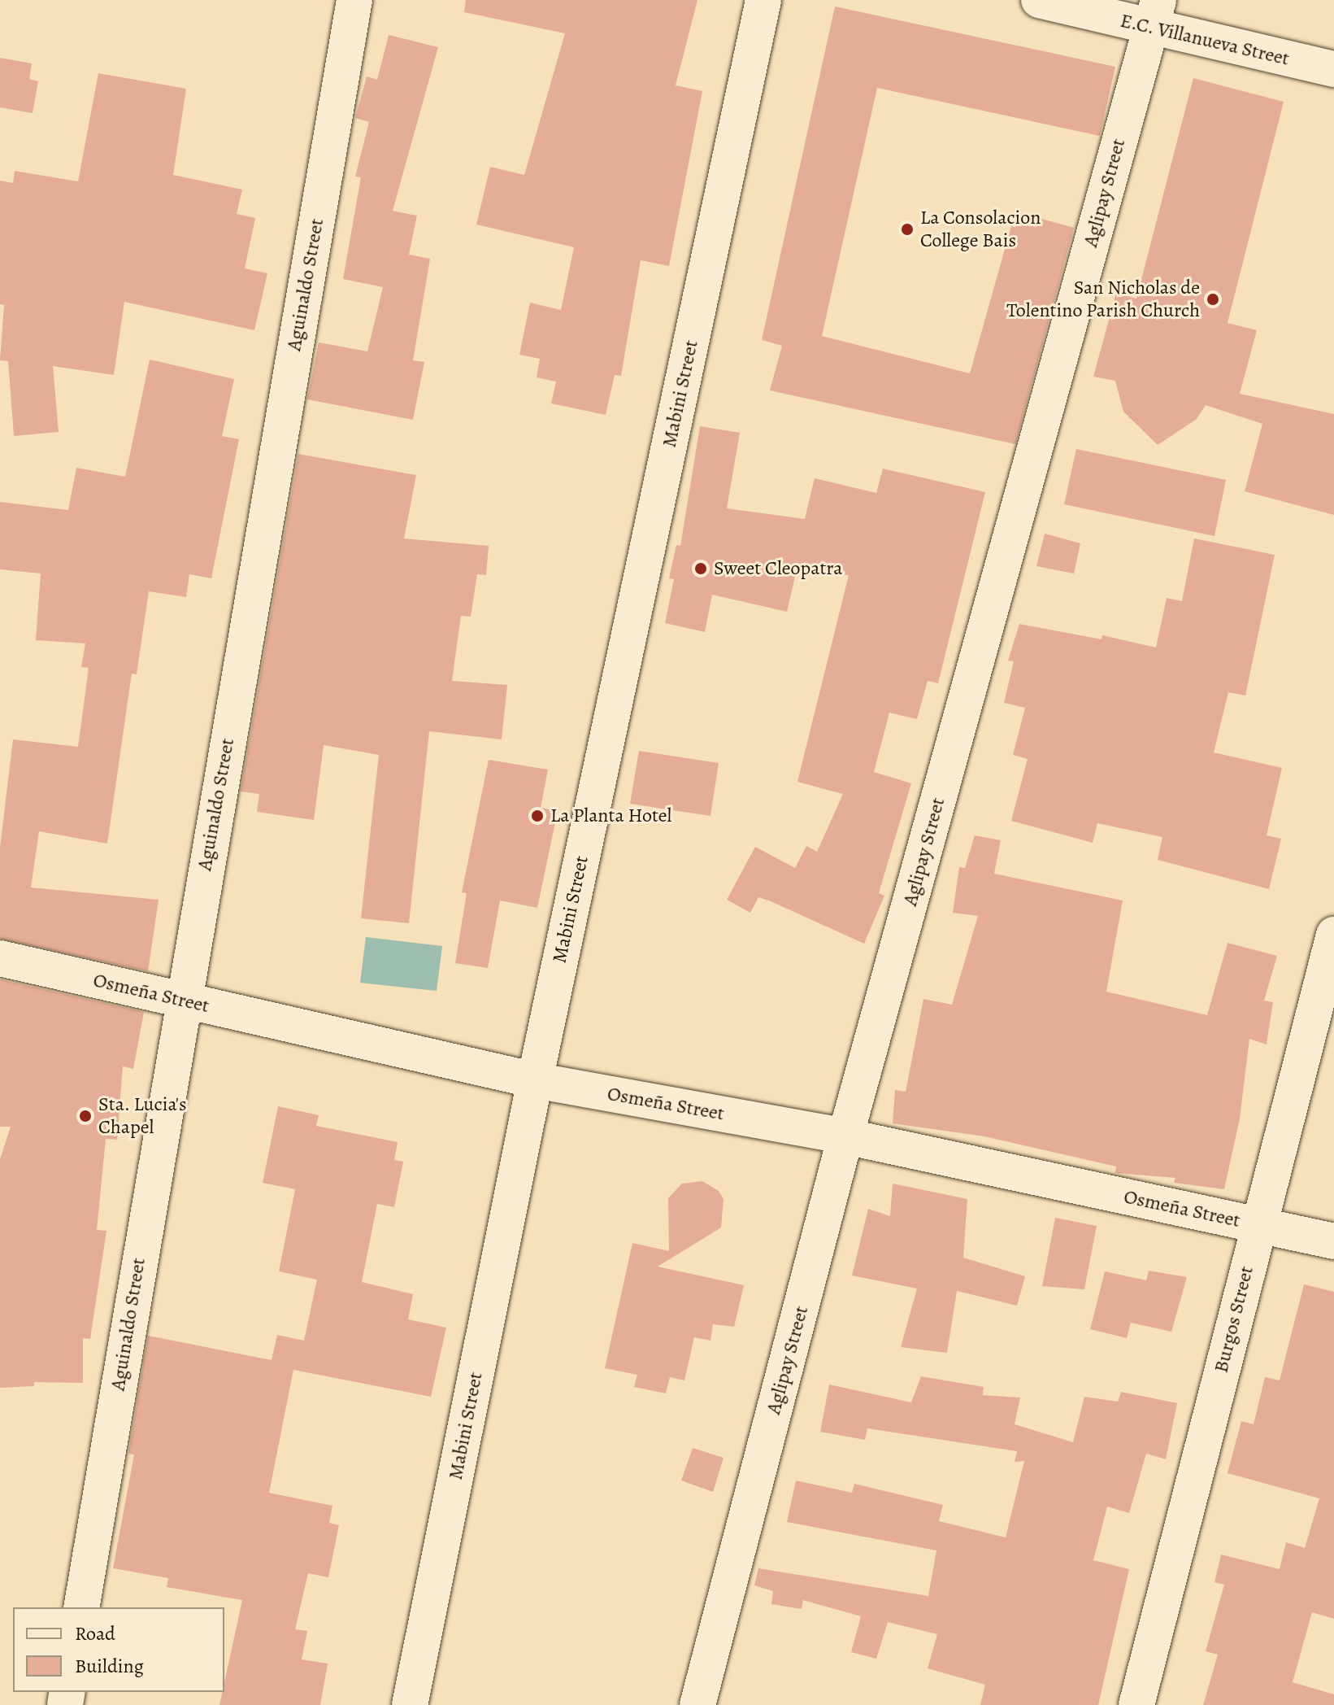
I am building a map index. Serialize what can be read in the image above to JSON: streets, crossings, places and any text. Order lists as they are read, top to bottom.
{
  "streets": {
    "street": [
      "E.C. Villanueva Street",
      "Aglipay Street",
      "Aguinaldo Street",
      "Mabini Street",
      "Osmeña Street",
      "Burgos Street"
    ]
  },
  "crossings": [
    ["E.C. Villanueva Street", "Aglipay Street"],
    ["Aglipay Street", "Osmeña Street"],
    ["Aguinaldo Street", "Osmeña Street"],
    ["Mabini Street", "Osmeña Street"],
    ["Osmeña Street", "Burgos Street"]
  ],
  "places": [
    "La Consolacion College Bais",
    "San Nicholas de Tolentino Parish Church",
    "Sweet Cleopatra",
    "La Planta Hotel",
    "Sta. Lucia's Chapel"
  ],
  "legend": ["Road", "Building"]
}
